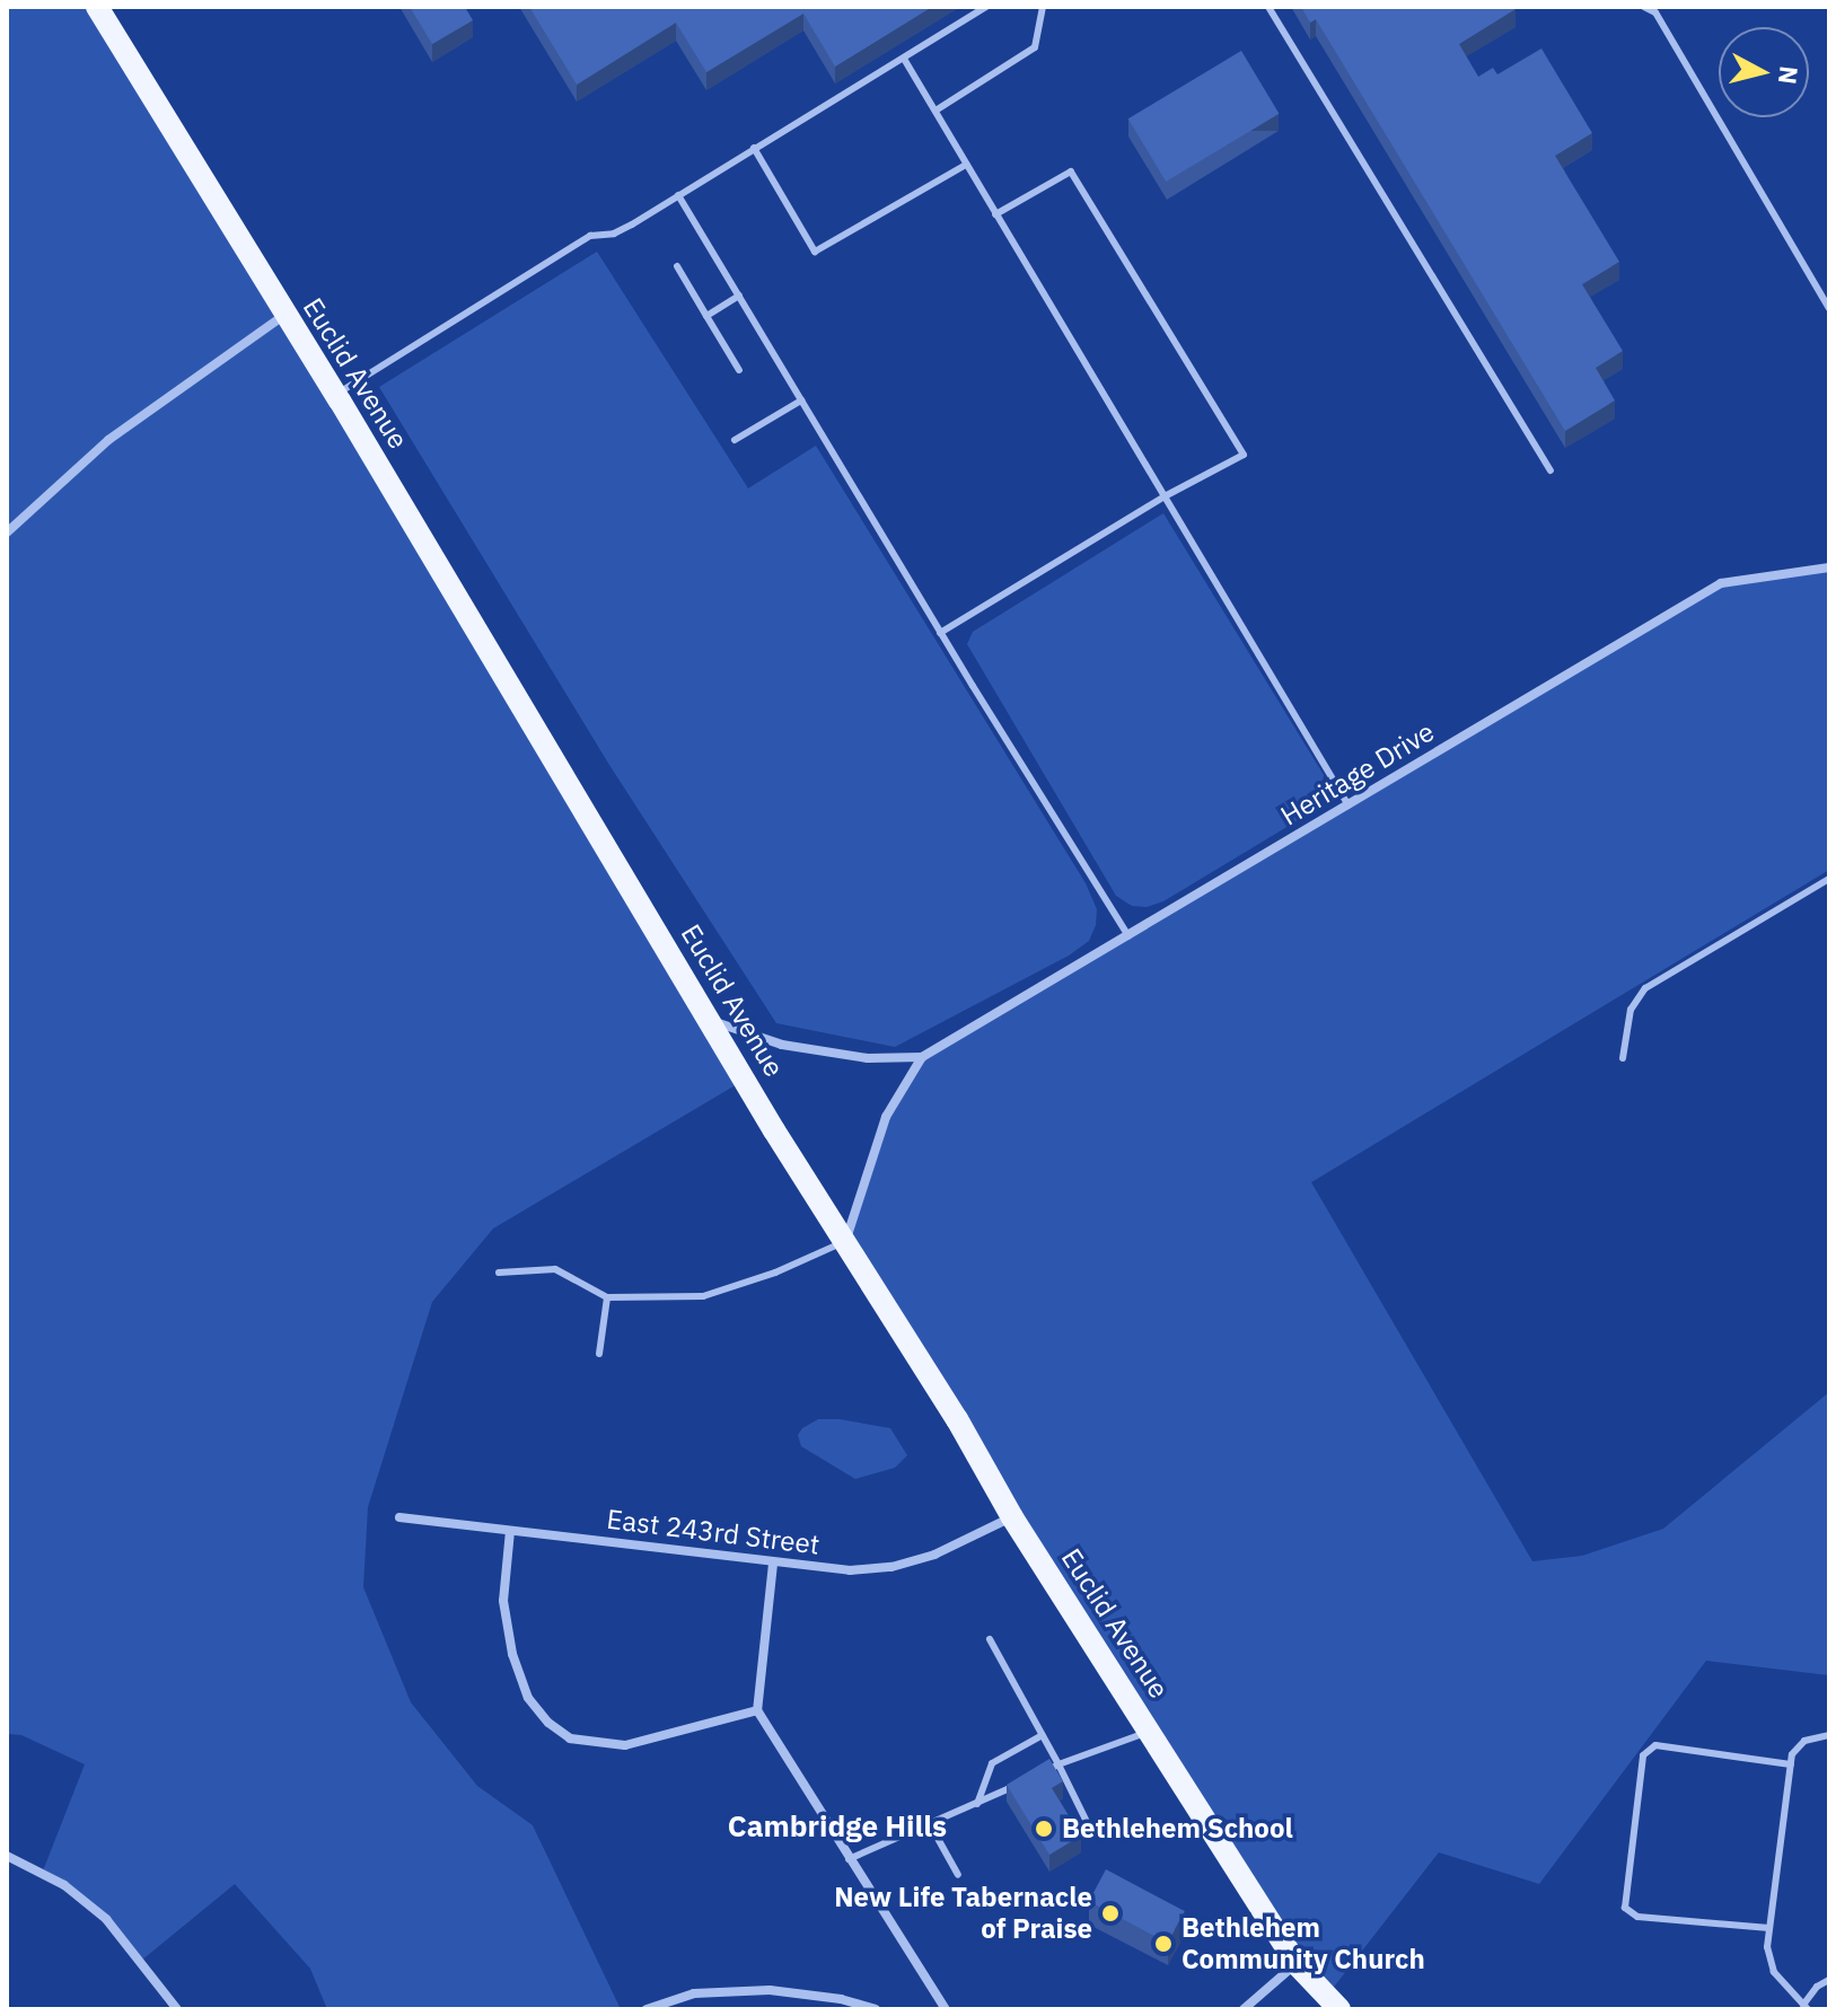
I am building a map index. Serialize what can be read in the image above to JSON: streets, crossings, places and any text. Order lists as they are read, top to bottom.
{
  "streets": {
    "main road": ["Euclid Avenue"],
    "street": ["Heritage Drive", "East 243rd Street"]
  },
  "crossings": [
    ["Euclid Avenue", "Heritage Drive"],
    ["Euclid Avenue", "East 243rd Street"]
  ],
  "districts": ["Cambridge Hills"],
  "places": ["Bethlehem School", "New Life Tabernacle of Praise", "Bethlehem Community Church"],
  "north": "right"
}
